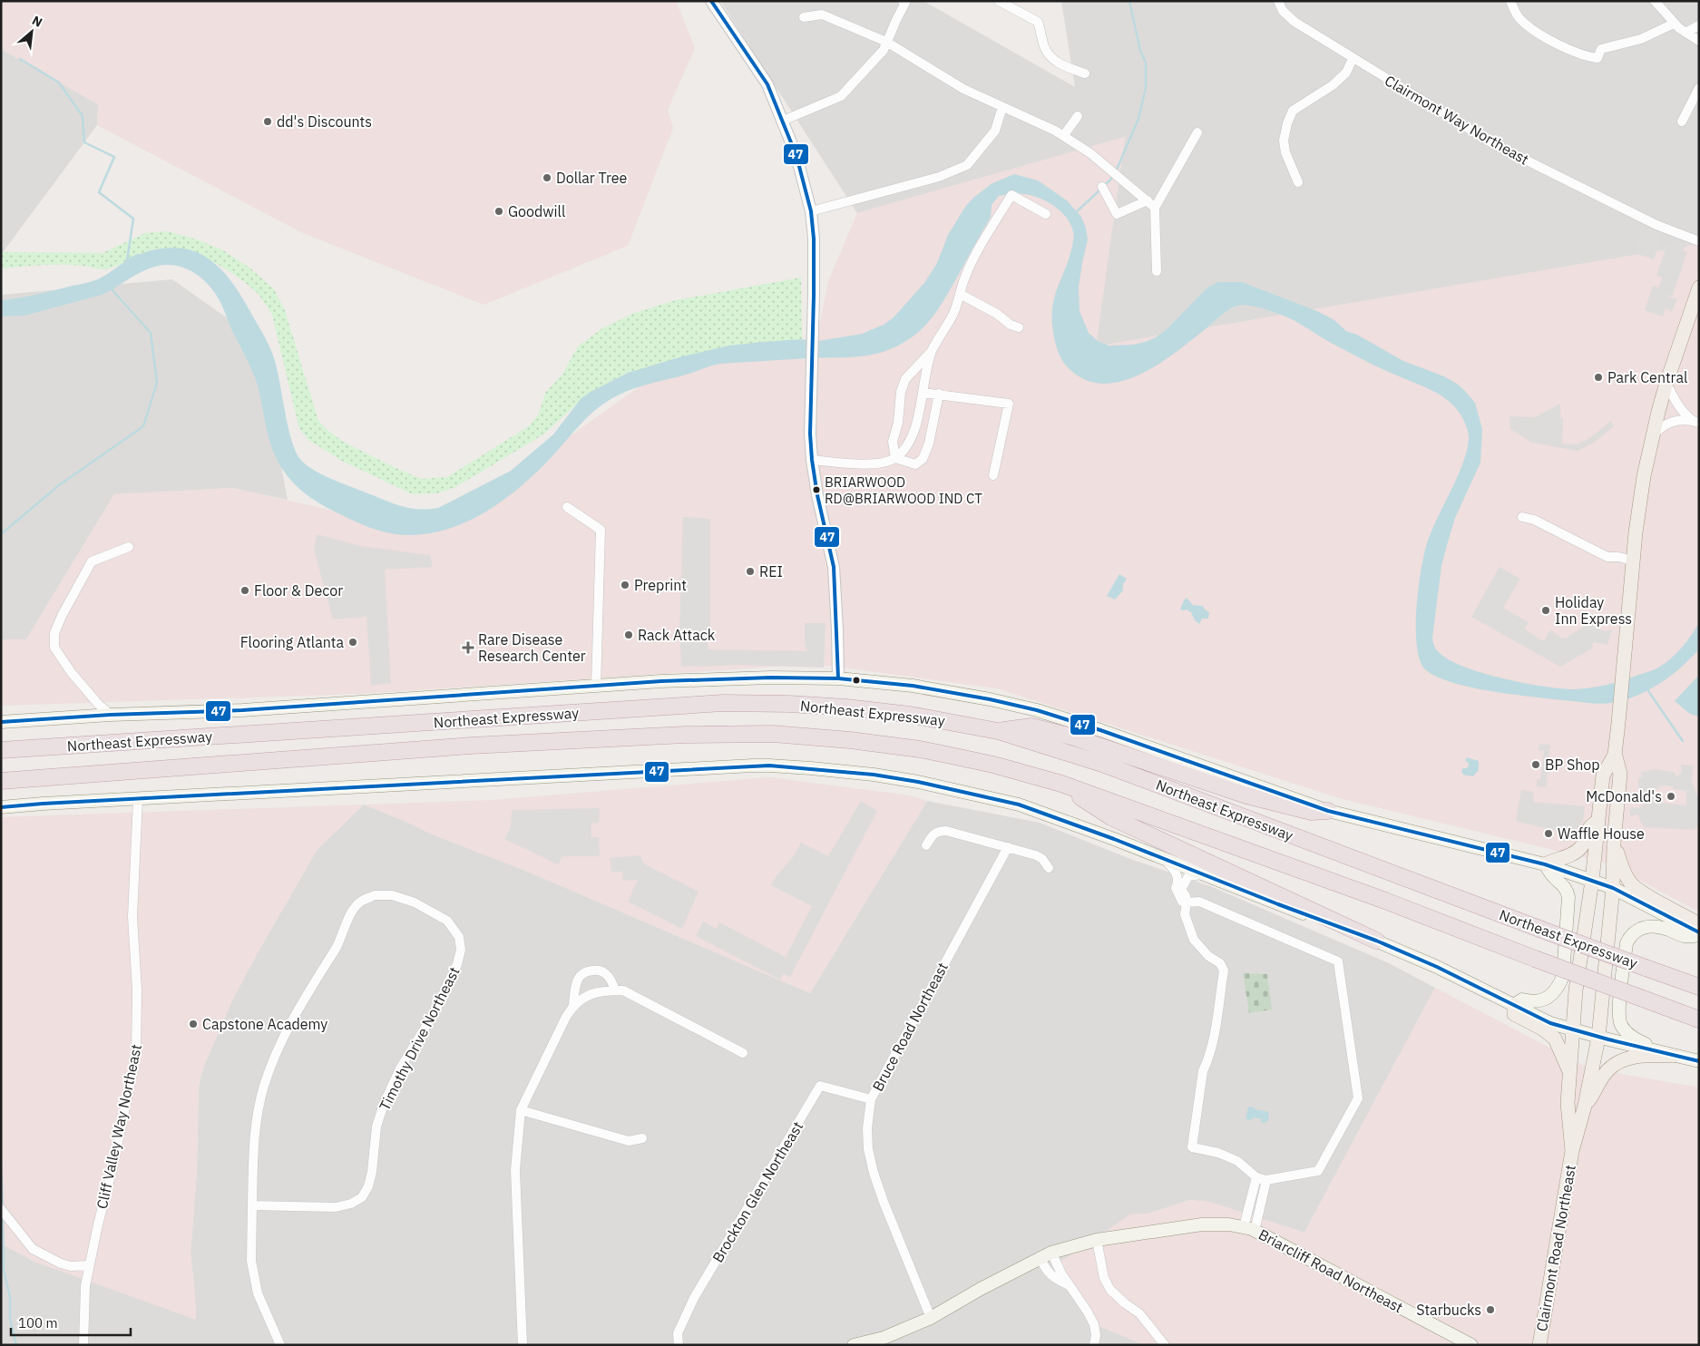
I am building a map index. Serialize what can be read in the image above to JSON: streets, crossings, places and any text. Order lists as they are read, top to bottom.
{
  "streets": {
    "highway": ["Northeast Expressway"],
    "main road": ["Clairmont Road Northeast", "Briarcliff Road Northeast"],
    "street": [
      "Clairmont Way Northeast",
      "Bruce Road Northeast",
      "Timothy Drive Northeast",
      "Cliff Valley Way Northeast",
      "Brockton Glen Northeast"
    ]
  },
  "crossings": [
    ["Bruce Road Northeast", "Brockton Glen Northeast"],
    ["Bruce Road Northeast", "Briarcliff Road Northeast"]
  ],
  "places": {
    "other": [
      "dd's Discounts",
      "Dollar Tree",
      "Goodwill",
      "Park Central",
      "BRIARWOOD RD@BRIARWOOD IND CT",
      "REI",
      "Preprint",
      "Floor & Decor",
      "Holiday Inn Express",
      "Rack Attack",
      "Flooring Atlanta",
      "BP Shop",
      "McDonald's",
      "Waffle House",
      "Capstone Academy",
      "Starbucks"
    ],
    "health": ["Rare Disease Research Center"]
  },
  "lines": ["transit line 47"],
  "scale_bar": "100 m",
  "north": "top right"
}
